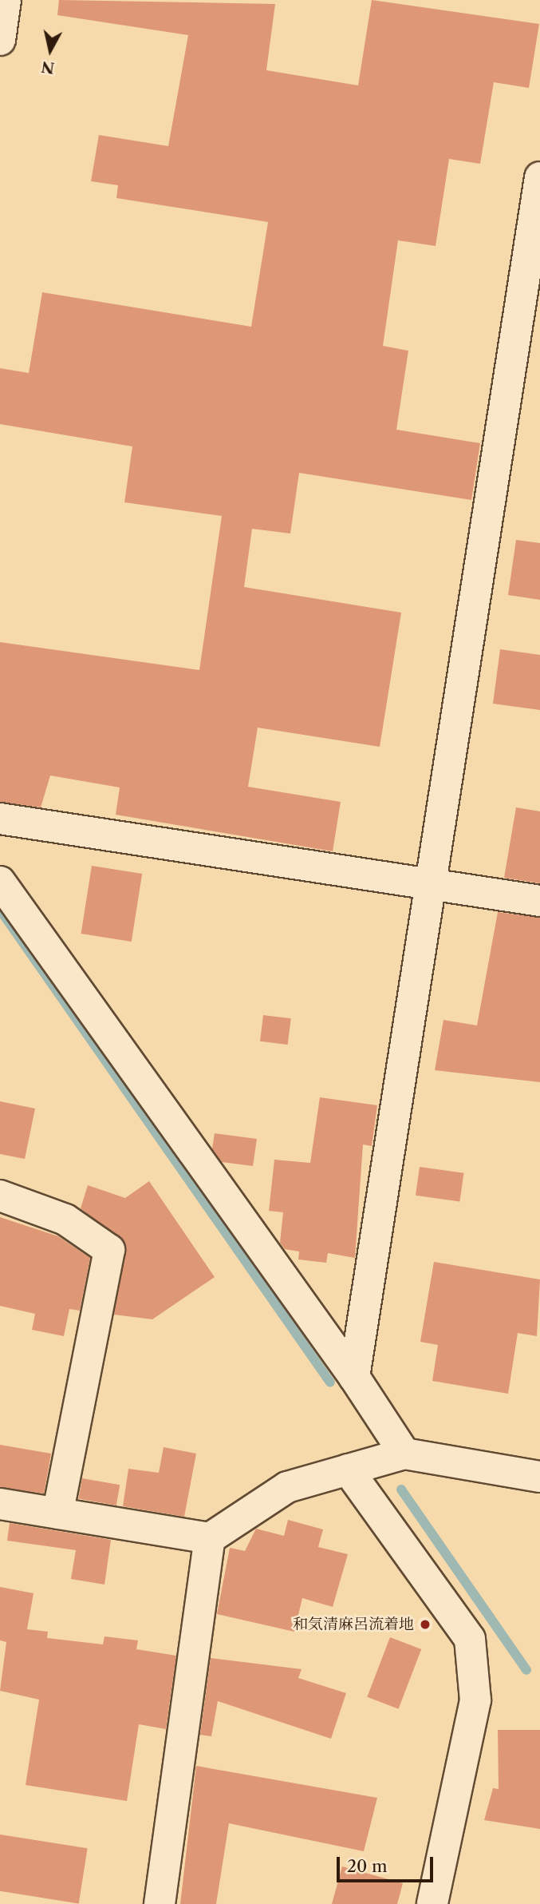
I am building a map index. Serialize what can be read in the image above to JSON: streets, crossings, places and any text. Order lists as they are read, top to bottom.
{
  "places": ["和気清麻呂流着地"],
  "scale_bar": "20 m",
  "north": "bottom"
}
